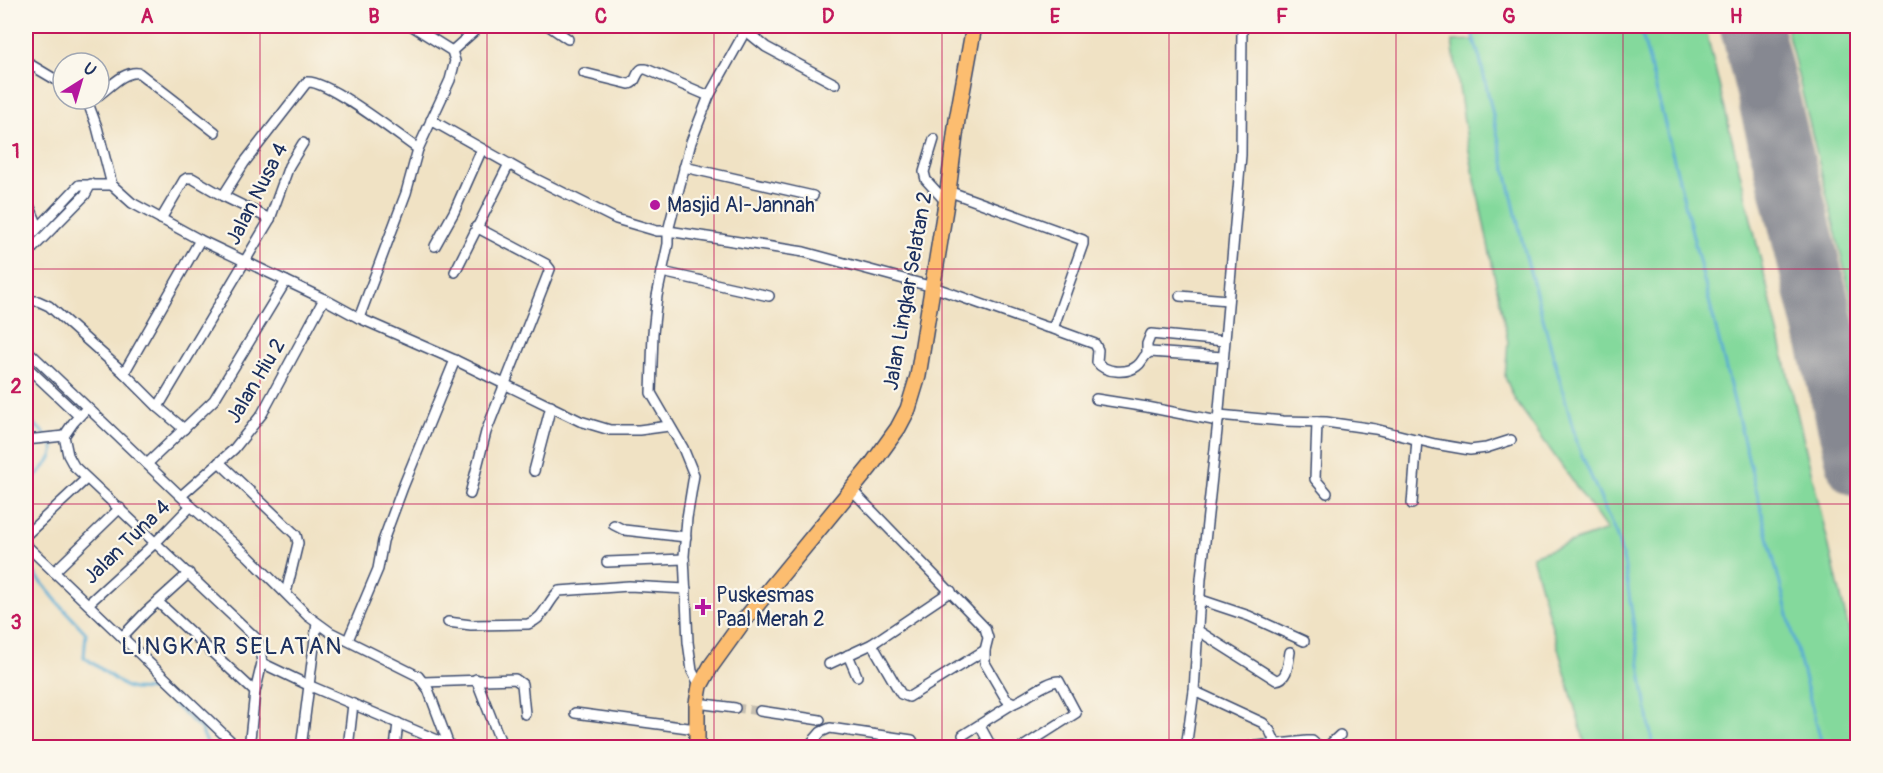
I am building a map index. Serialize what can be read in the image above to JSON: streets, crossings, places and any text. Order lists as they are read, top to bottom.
{
  "streets": {
    "highway": ["Jalan Lingkar Selatan 2"],
    "street": ["Jalan Nusa 4", "Jalan Hiu 2", "Jalan Tuna 4"]
  },
  "districts": ["LINGKAR SELATAN"],
  "places": {
    "other": ["Masjid Al-Jannah"],
    "health": ["Puskesmas Paal Merah 2"]
  },
  "north": "top right",
  "grid": {
    "columns": [
      "A",
      "B",
      "C",
      "D",
      "E",
      "F",
      "G",
      "H"
    ],
    "rows": ["1", "2", "3"]
  }
}
